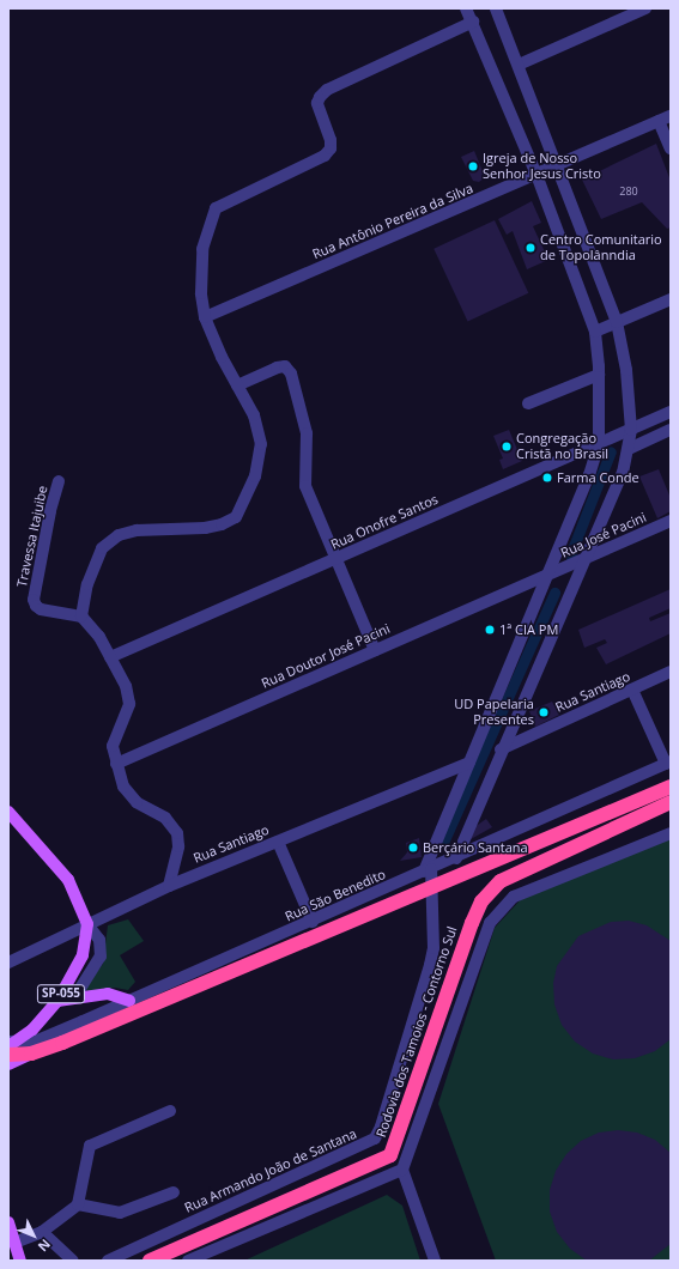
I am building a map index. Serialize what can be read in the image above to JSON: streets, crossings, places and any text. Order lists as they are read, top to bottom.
{
  "streets": {
    "highway": ["Rodovia dos Tamoios - Contorno Sul"],
    "main road": ["SP-055"],
    "street": [
      "Rua Antônio Pereira da Silva",
      "Rua Onofre Santos",
      "Rua José Pacini",
      "Travessa Itajuibe",
      "Rua Doutor José Pacini",
      "Rua Santiago",
      "Rua São Benedito",
      "Rua Armando João de Santana"
    ]
  },
  "crossings": [
    ["Rua José Pacini", "Rua Doutor José Pacini"],
    ["Rua Santiago", "SP-055"],
    ["Rua São Benedito", "SP-055"],
    ["Rua São Benedito", "Rua Armando João de Santana"]
  ],
  "places": [
    "Igreja de Nosso Senhor Jesus Cristo",
    "Centro Comunitario de Topolânndia",
    "Congregação Cristã no Brasil",
    "Farma Conde",
    "1ª CIA PM",
    "UD Papelaria Presentes",
    "Berçário Santana"
  ],
  "house_numbers": ["280"],
  "north": "bottom right"
}
